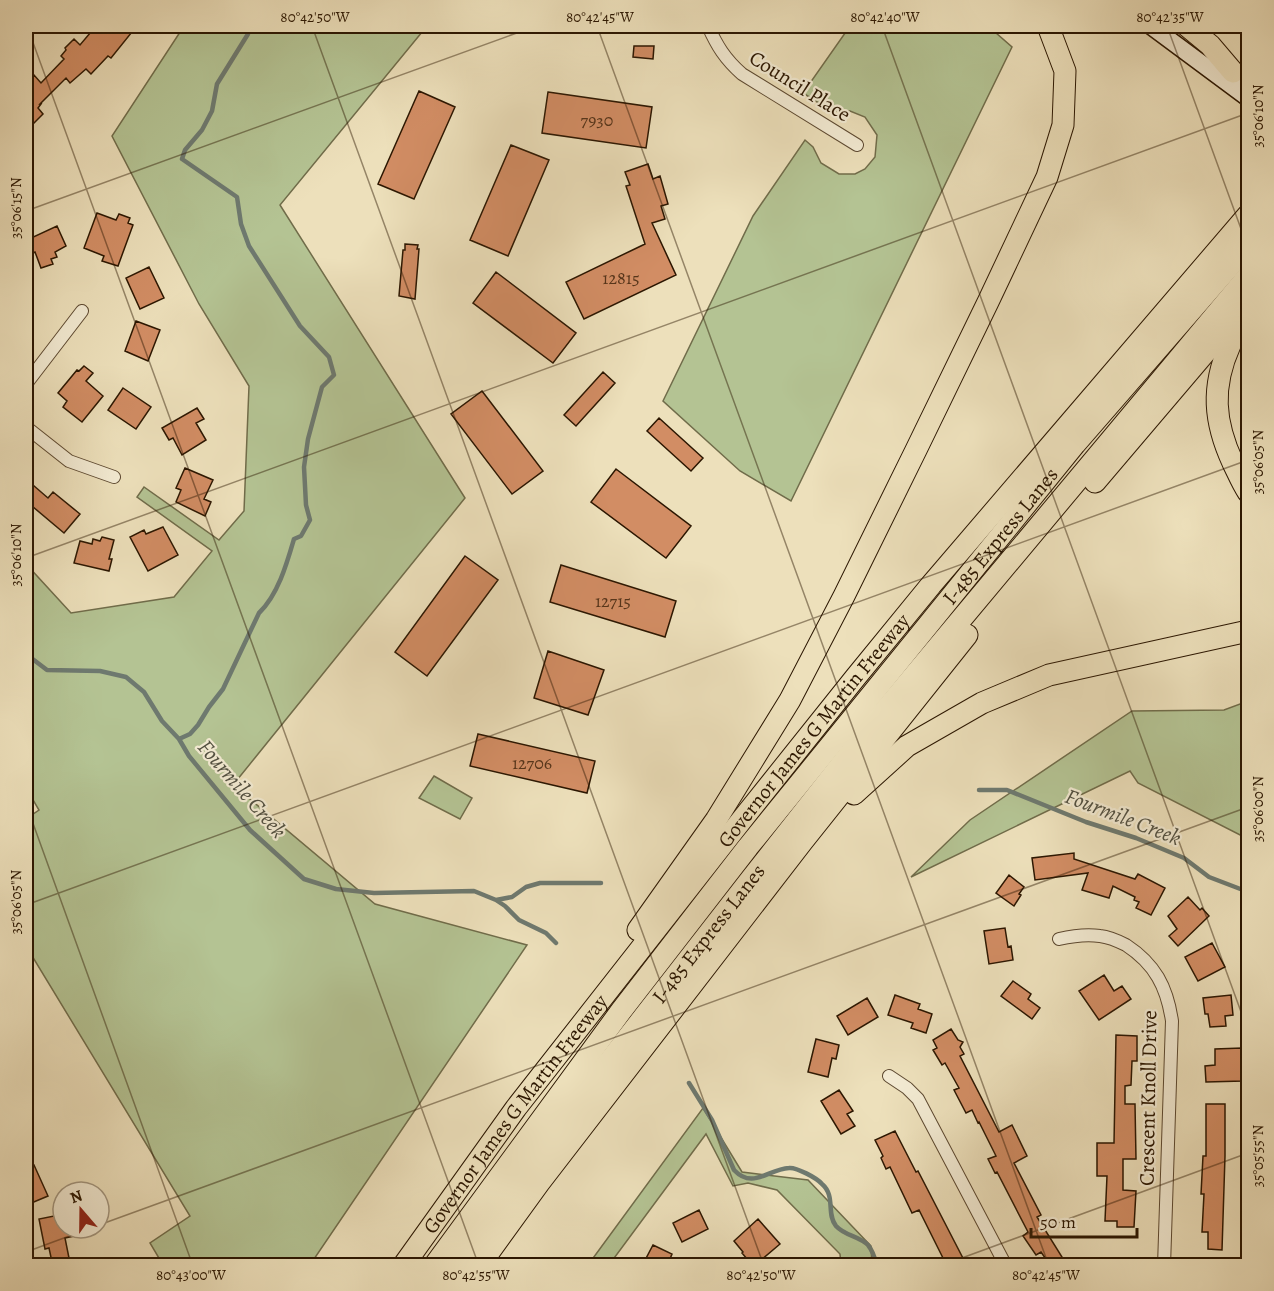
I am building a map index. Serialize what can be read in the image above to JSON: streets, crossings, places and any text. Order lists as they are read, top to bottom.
{
  "streets": {
    "highway": ["I-485 Express Lanes", "Governor James G Martin Freeway"],
    "street": ["Council Place", "Crescent Knoll Drive"]
  },
  "water": ["Fourmile Creek"],
  "house_numbers": [
    "7930",
    "12815",
    "12715",
    "12706"
  ],
  "scale_bar": "50 m",
  "north": "top",
  "coordinates": [
    "80°42'50\"W",
    "80°42'45\"W",
    "80°42'40\"W",
    "80°42'35\"W",
    "35°06'10\"N",
    "35°06'15\"N",
    "35°06'05\"N",
    "35°06'00\"N",
    "35°05'55\"N",
    "80°43'00\"W",
    "80°42'55\"W"
  ]
}
